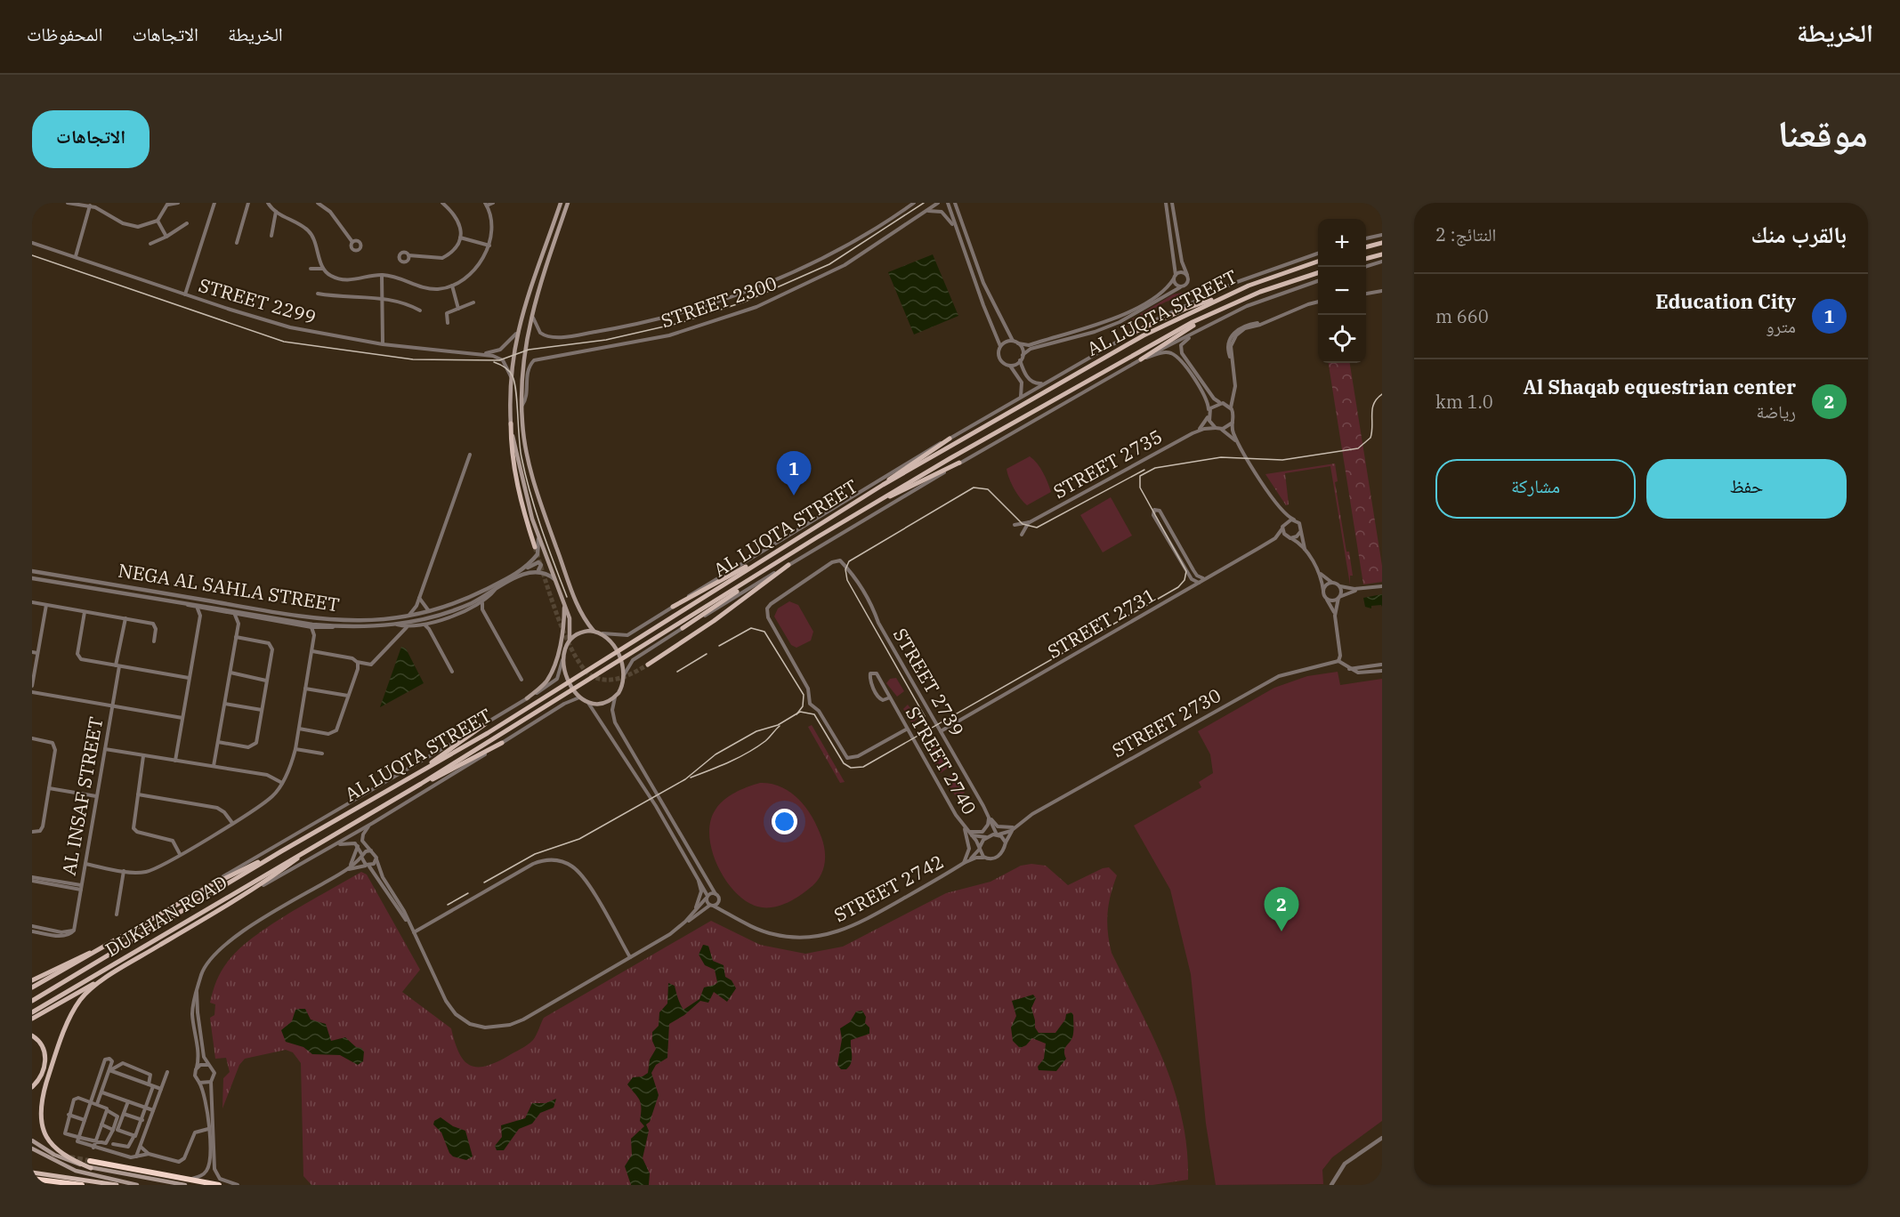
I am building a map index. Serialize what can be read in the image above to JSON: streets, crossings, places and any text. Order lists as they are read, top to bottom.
{
  "streets": {
    "main road": ["AL LUQTA STREET", "DUKHAN ROAD"],
    "street": [
      "STREET 2299",
      "STREET 2300",
      "STREET 2735",
      "NEGA AL SAHLA STREET",
      "STREET 2731",
      "STREET 2739",
      "STREET 2730",
      "STREET 2740",
      "AL INSAF STREET",
      "STREET 2742"
    ]
  },
  "crossings": [
    ["AL LUQTA STREET", "DUKHAN ROAD"],
    ["STREET 2731", "STREET 2739"],
    ["STREET 2739", "STREET 2730"],
    ["STREET 2739", "STREET 2740"],
    ["STREET 2739", "STREET 2742"],
    ["STREET 2730", "STREET 2740"],
    ["STREET 2730", "STREET 2742"],
    ["STREET 2740", "STREET 2742"]
  ],
  "page": {
    "header": "الخريطة",
    "nav": ["الخريطة", "الاتجاهات", "المحفوظات"],
    "title": "موقعنا",
    "buttons": [
      "الاتجاهات",
      ["حفظ", "مشاركة"]
    ],
    "heading": ["بالقرب منك", "النتائج: 2"],
    "map_buttons": ["+", "−"],
    "list": [
      {
        "mark": "1",
        "name": "Education City",
        "note": "مترو",
        "value": "660 m"
      },
      {
        "mark": "2",
        "name": "Al Shaqab equestrian center",
        "note": "رياضة",
        "value": "1.0 km"
      }
    ],
    "pins": ["1", "2"]
  }
}
